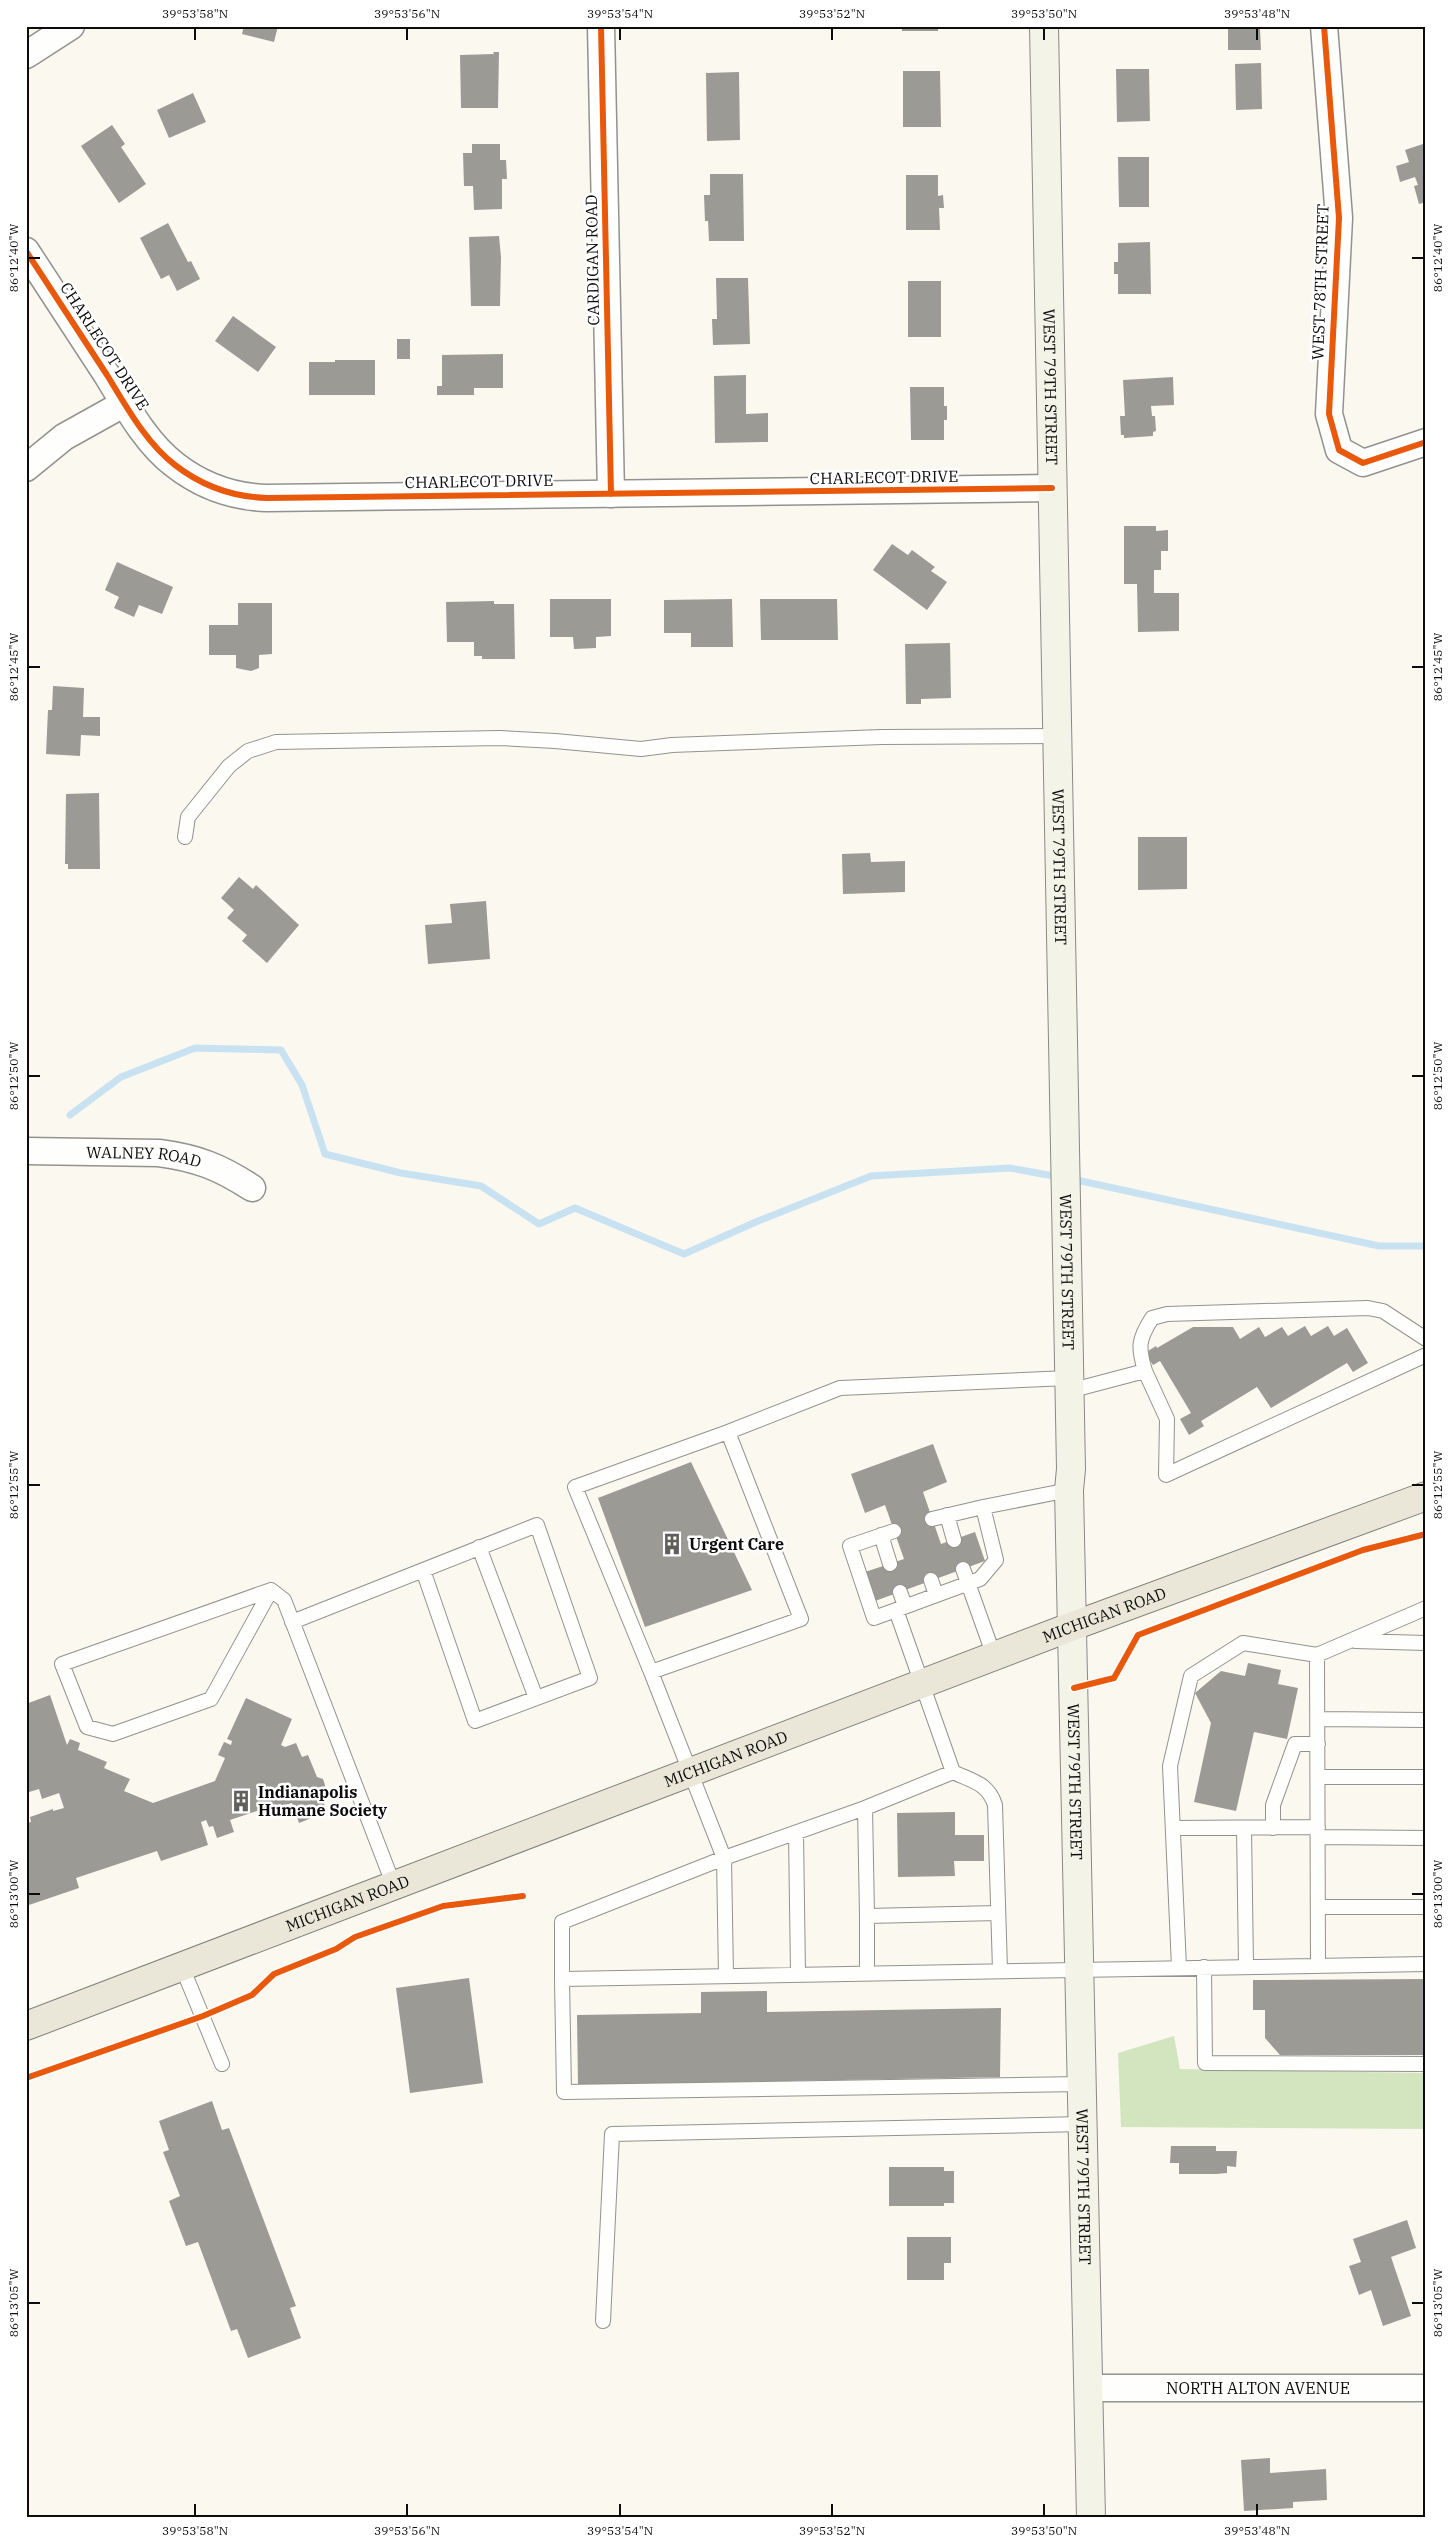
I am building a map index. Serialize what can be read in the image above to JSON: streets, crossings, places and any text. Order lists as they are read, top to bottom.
{
  "streets": {
    "main road": ["WEST 79TH STREET", "MICHIGAN ROAD"],
    "street": [
      "CARDIGAN ROAD",
      "WEST 78TH STREET",
      "CHARLECOT DRIVE",
      "WALNEY ROAD",
      "NORTH ALTON AVENUE"
    ]
  },
  "crossings": [
    ["CARDIGAN ROAD", "CHARLECOT DRIVE"],
    ["CHARLECOT DRIVE", "WEST 79TH STREET"],
    ["WEST 79TH STREET", "MICHIGAN ROAD"],
    ["WEST 79TH STREET", "NORTH ALTON AVENUE"]
  ],
  "places": {
    "building": ["Urgent Care", "Indianapolis Humane Society"]
  },
  "coordinates": [
    "39°53'58\"N",
    "39°53'56\"N",
    "39°53'54\"N",
    "39°53'52\"N",
    "39°53'50\"N",
    "39°53'48\"N",
    "86°12'40\"W",
    "86°12'45\"W",
    "86°12'50\"W",
    "86°12'55\"W",
    "86°13'00\"W",
    "86°13'05\"W"
  ]
}
